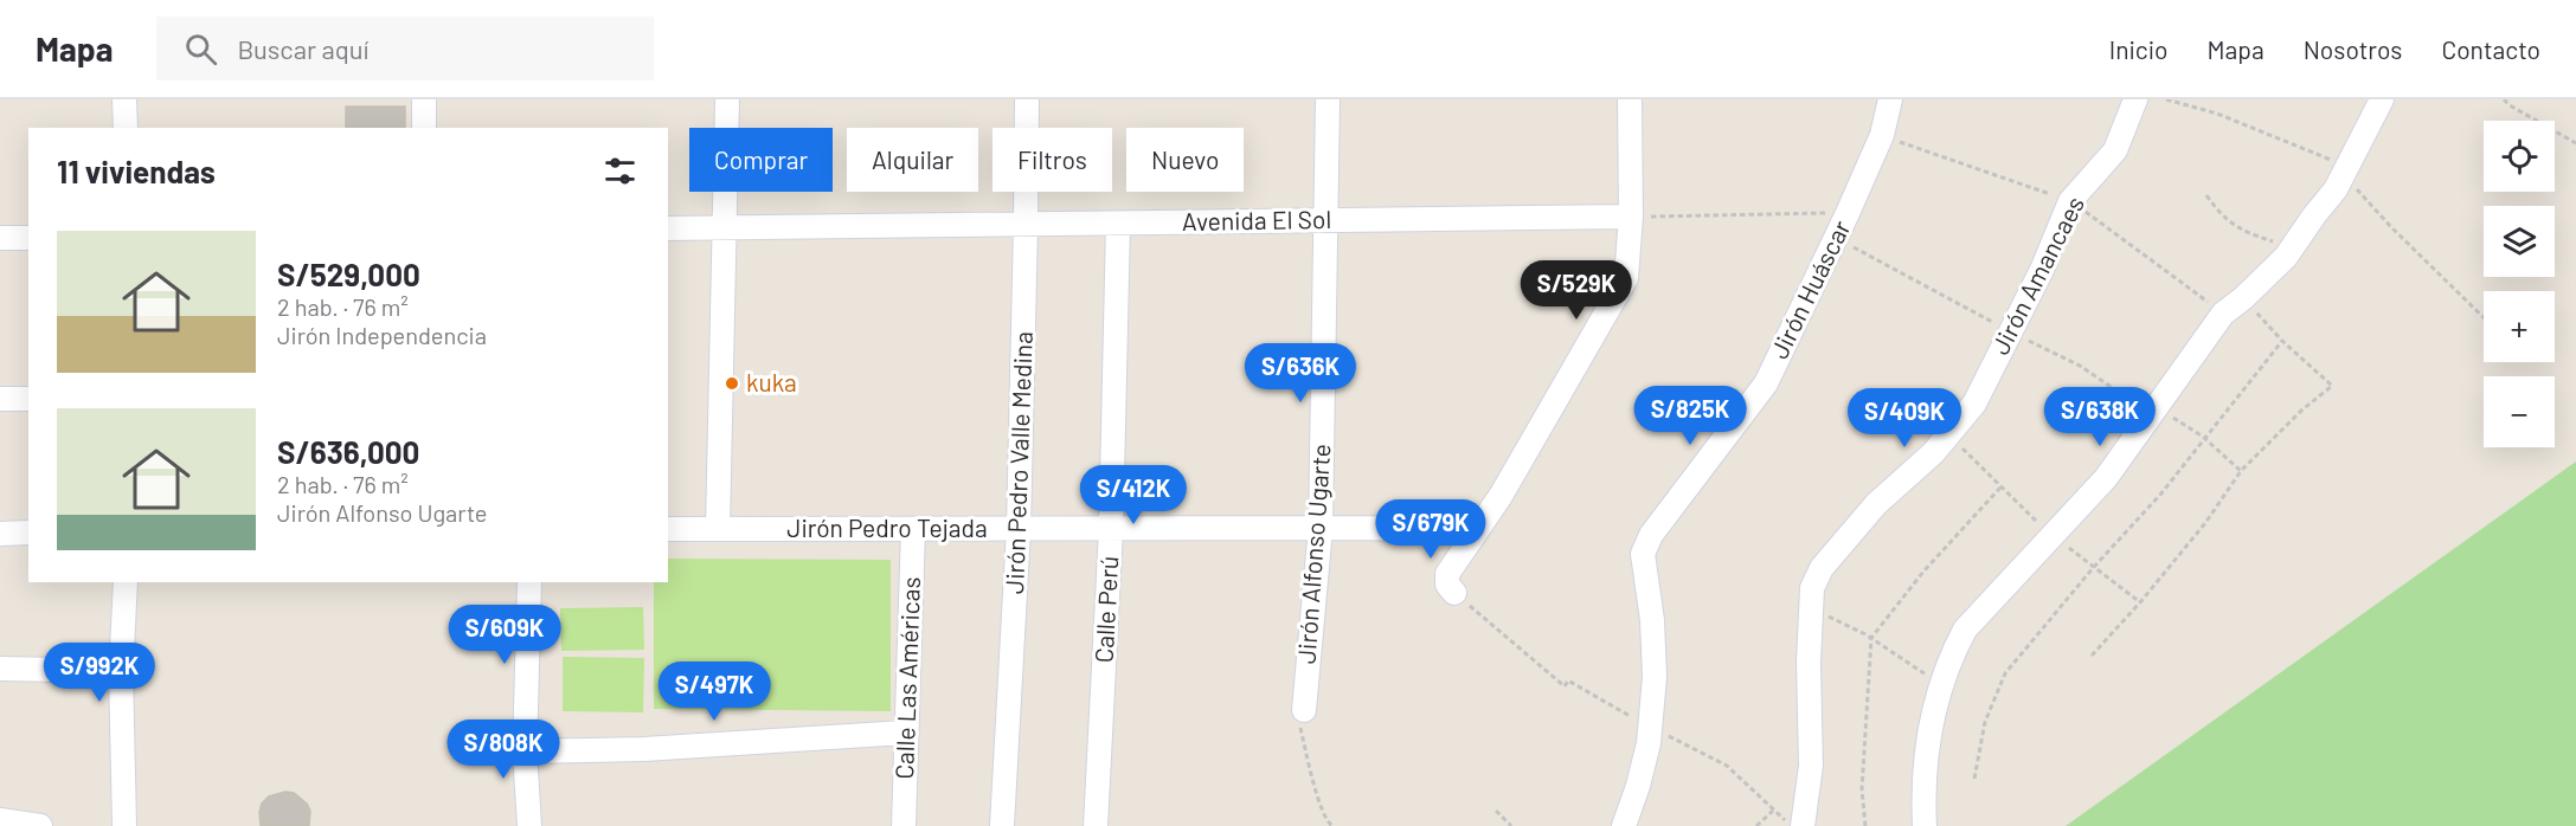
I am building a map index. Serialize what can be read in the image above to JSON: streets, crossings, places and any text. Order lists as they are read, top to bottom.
{
  "streets": {
    "street": [
      "Avenida El Sol",
      "Jirón Amancaes",
      "Jirón Huáscar",
      "Jirón Pedro Valle Medina",
      "Jirón Pedro Tejada",
      "Jirón Alfonso Ugarte",
      "Calle Perú",
      "Calle Las Américas"
    ]
  },
  "crossings": [
    ["Avenida El Sol", "Jirón Pedro Valle Medina"],
    ["Avenida El Sol", "Jirón Alfonso Ugarte"],
    ["Avenida El Sol", "Calle Perú"],
    ["Jirón Pedro Valle Medina", "Jirón Pedro Tejada"],
    ["Jirón Pedro Tejada", "Jirón Alfonso Ugarte"],
    ["Jirón Pedro Tejada", "Calle Perú"],
    ["Jirón Pedro Tejada", "Calle Las Américas"]
  ],
  "places": ["kuka"],
  "page": {
    "header": "Mapa",
    "search": "Buscar aquí",
    "nav": [
      "Inicio",
      "Mapa",
      "Nosotros",
      "Contacto"
    ],
    "map_buttons": ["+", "−"],
    "chip": [
      "Comprar",
      "Alquilar",
      "Filtros",
      "Nuevo"
    ],
    "heading": "11 viviendas",
    "list": [
      {
        "name": "S/529,000",
        "note": "2 hab. · 76 m² · Jirón Independencia"
      },
      {
        "name": "S/636,000",
        "note": "2 hab. · 76 m² · Jirón Alfonso Ugarte"
      }
    ],
    "price": [
      "S/529K",
      "S/636K",
      "S/825K",
      "S/638K",
      "S/409K",
      "S/412K",
      "S/679K",
      "S/609K",
      "S/992K",
      "S/497K",
      "S/808K"
    ]
  }
}
